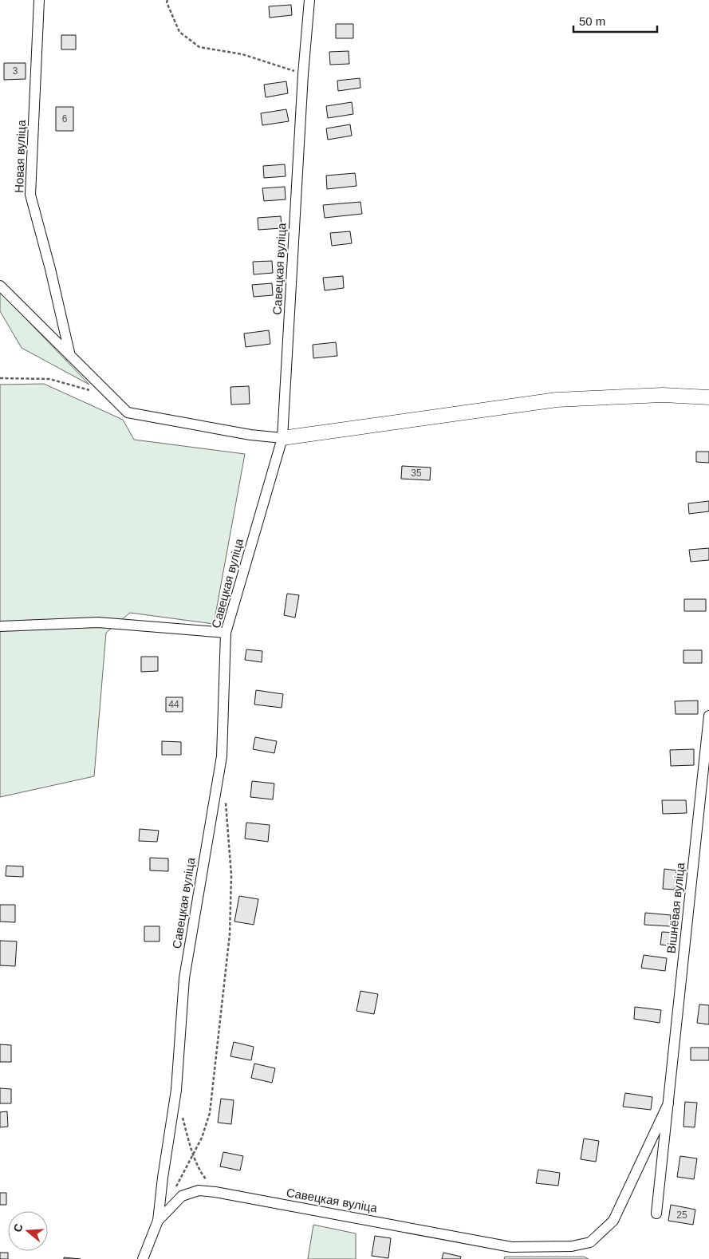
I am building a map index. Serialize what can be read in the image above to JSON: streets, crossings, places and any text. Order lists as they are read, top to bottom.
{
  "streets": {
    "street": ["Новая вуліца", "Савецкая вуліца", "Вішнёвая вуліца"]
  },
  "crossings": [
    ["Савецкая вуліца", "Вішнёвая вуліца"]
  ],
  "house_numbers": [
    "3",
    "6",
    "35",
    "44",
    "25"
  ],
  "scale_bar": "50 m",
  "north": "left"
}
